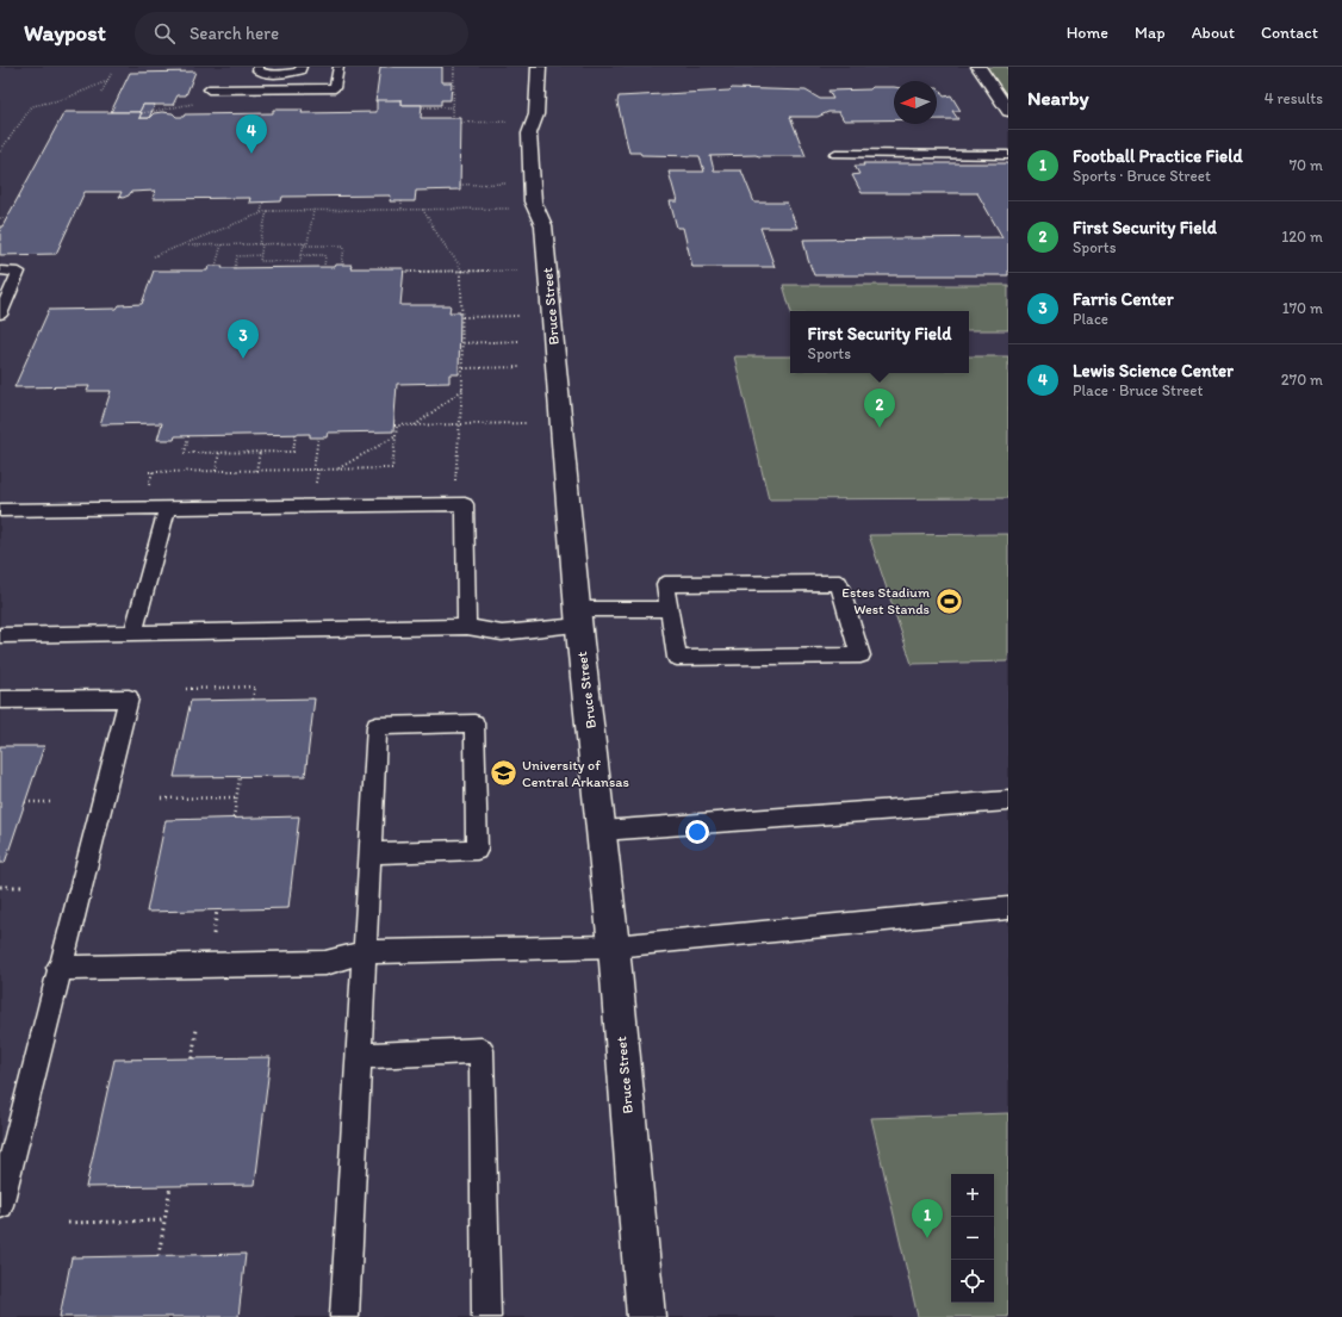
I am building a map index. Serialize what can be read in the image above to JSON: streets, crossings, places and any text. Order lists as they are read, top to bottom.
{
  "streets": {
    "street": ["Bruce Street"]
  },
  "places": {
    "sports": ["Estes Stadium West Stands"],
    "school or university": ["University of Central Arkansas"]
  },
  "north": "left",
  "page": {
    "header": "Waypost",
    "search": "Search here",
    "nav": [
      "Home",
      "Map",
      "About",
      "Contact"
    ],
    "heading": ["Nearby", "4 results"],
    "pins": [
      "4",
      "3",
      "2",
      "1"
    ],
    "list": [
      {
        "mark": "1",
        "name": "Football Practice Field",
        "note": "Sports · Bruce Street",
        "value": "70 m"
      },
      {
        "mark": "2",
        "name": "First Security Field",
        "note": "Sports",
        "value": "120 m"
      },
      {
        "mark": "3",
        "name": "Farris Center",
        "note": "Place",
        "value": "170 m"
      },
      {
        "mark": "4",
        "name": "Lewis Science Center",
        "note": "Place · Bruce Street",
        "value": "270 m"
      }
    ],
    "popup": ["First Security Field", "Sports"],
    "map_buttons": ["+", "−"]
  }
}
